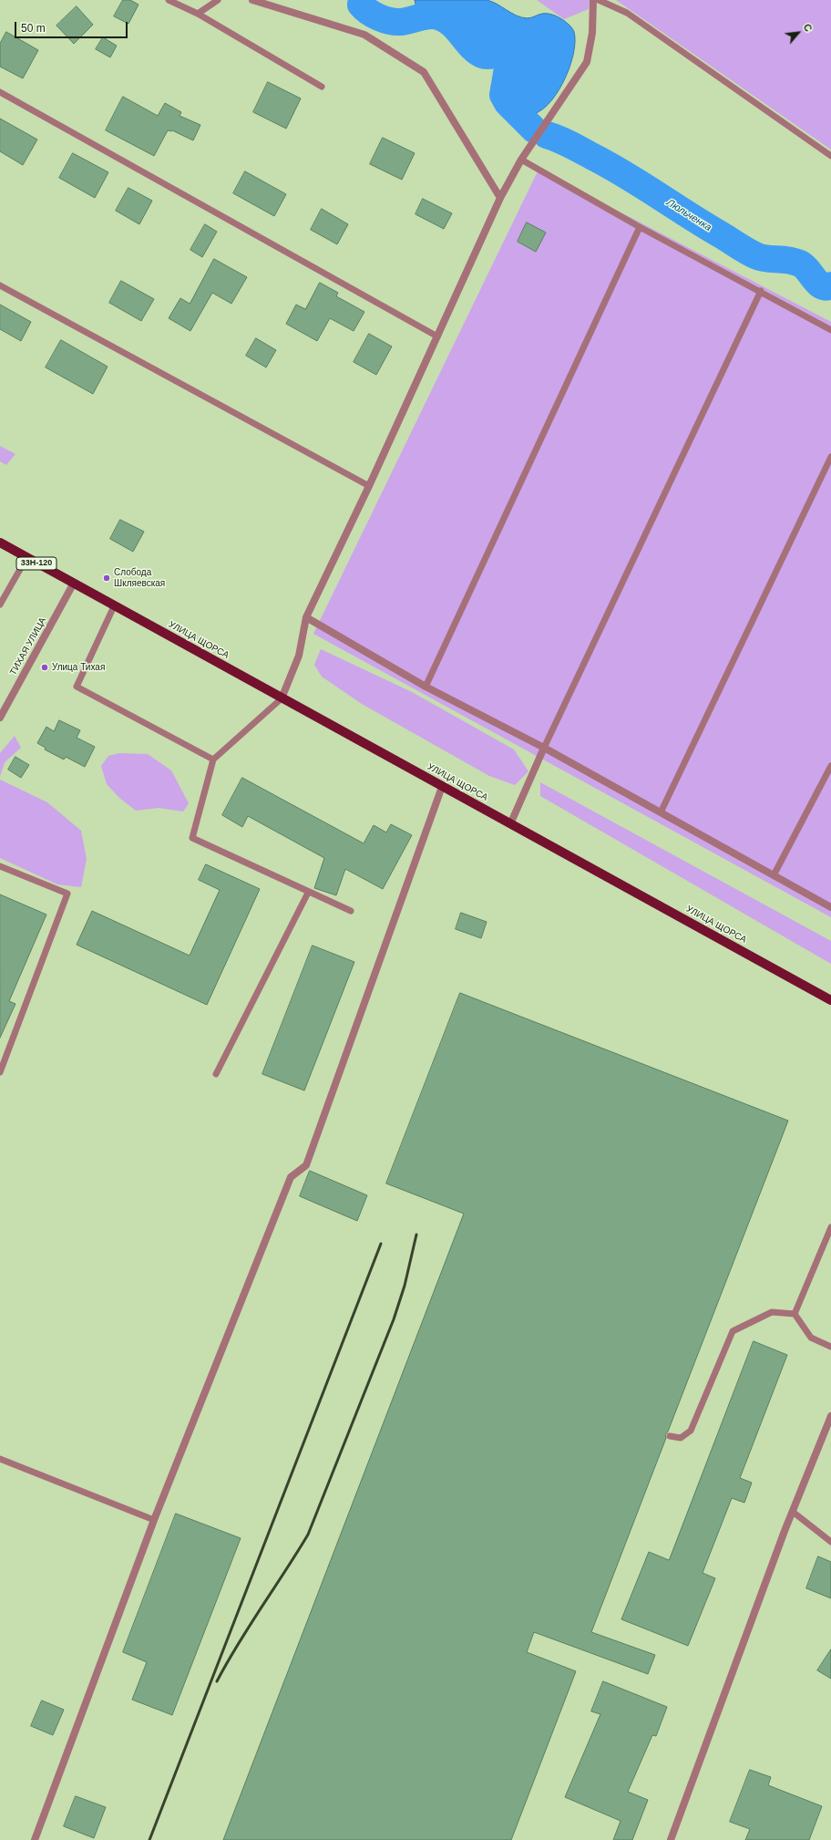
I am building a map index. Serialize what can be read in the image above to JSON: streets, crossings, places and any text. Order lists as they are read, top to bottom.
{
  "streets": {
    "main road": ["33Н-120", "УЛИЦА ЩОРСА"],
    "street": ["ТИХАЯ УЛИЦА"]
  },
  "crossings": [
    ["33Н-120", "УЛИЦА ЩОРСА"],
    ["33Н-120", "ТИХАЯ УЛИЦА"],
    ["УЛИЦА ЩОРСА", "ТИХАЯ УЛИЦА"]
  ],
  "water": ["Люльченка"],
  "places": ["Слобода Шкляевская", "Улица Тихая"],
  "scale_bar": "50 m",
  "north": "top right"
}
